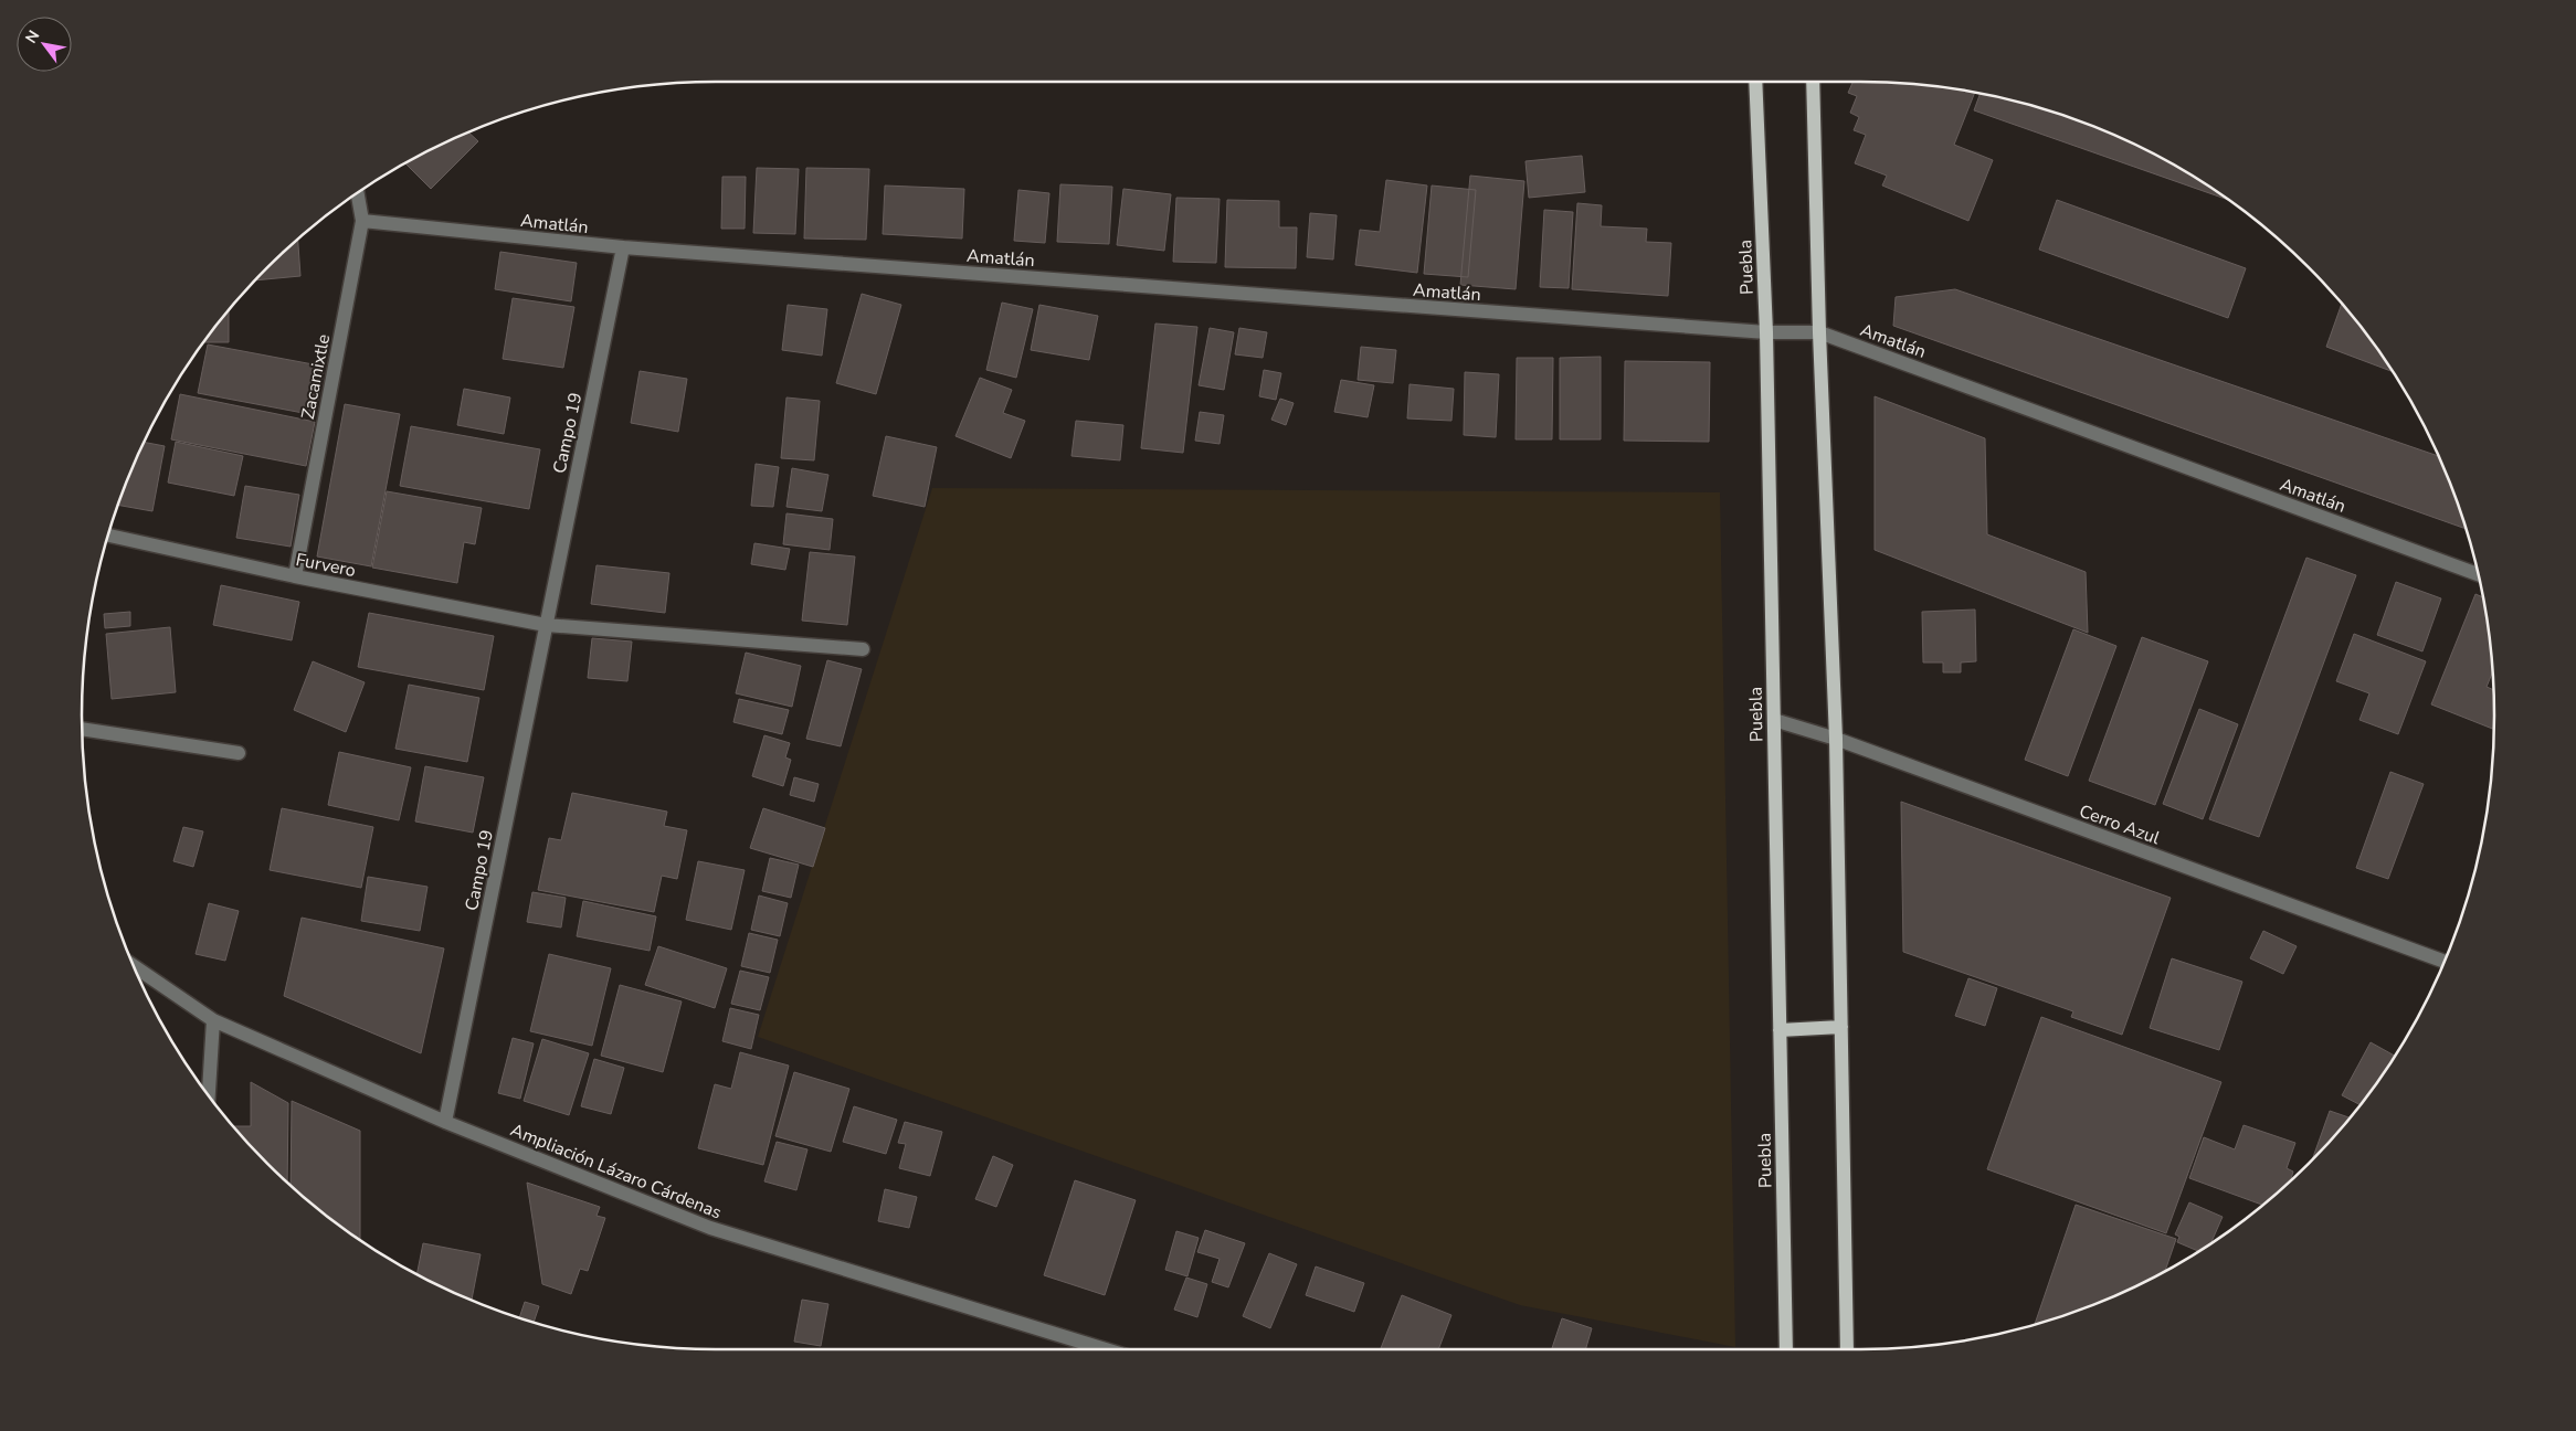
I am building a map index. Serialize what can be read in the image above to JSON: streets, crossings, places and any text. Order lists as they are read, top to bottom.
{
  "streets": {
    "main road": ["Puebla"],
    "street": [
      "Amatlán",
      "Zacamixtle",
      "Campo 19",
      "Furvero",
      "Cerro Azul",
      "Ampliación Lázaro Cárdenas"
    ]
  },
  "crossings": [
    ["Amatlán", "Puebla"],
    ["Amatlán", "Zacamixtle"],
    ["Amatlán", "Campo 19"],
    ["Puebla", "Cerro Azul"],
    ["Zacamixtle", "Furvero"],
    ["Campo 19", "Furvero"],
    ["Campo 19", "Ampliación Lázaro Cárdenas"]
  ],
  "north": "top left"
}
